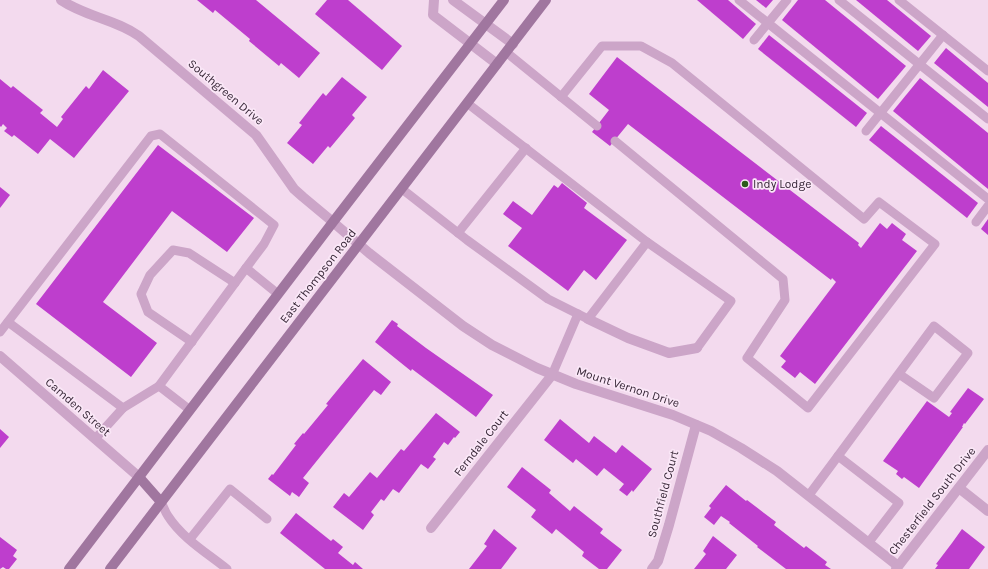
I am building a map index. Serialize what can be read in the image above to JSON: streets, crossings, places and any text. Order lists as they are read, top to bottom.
{
  "streets": {
    "main road": ["East Thompson Road"],
    "street": [
      "Southgreen Drive",
      "Mount Vernon Drive",
      "Camden Street",
      "Ferndale Court",
      "Southfield Court",
      "Chesterfield South Drive"
    ]
  },
  "crossings": [
    ["Southgreen Drive", "East Thompson Road"],
    ["Southgreen Drive", "Mount Vernon Drive"],
    ["East Thompson Road", "Mount Vernon Drive"],
    ["East Thompson Road", "Camden Street"],
    ["Mount Vernon Drive", "Ferndale Court"],
    ["Mount Vernon Drive", "Southfield Court"],
    ["Mount Vernon Drive", "Chesterfield South Drive"]
  ],
  "places": ["Indy Lodge"]
}
